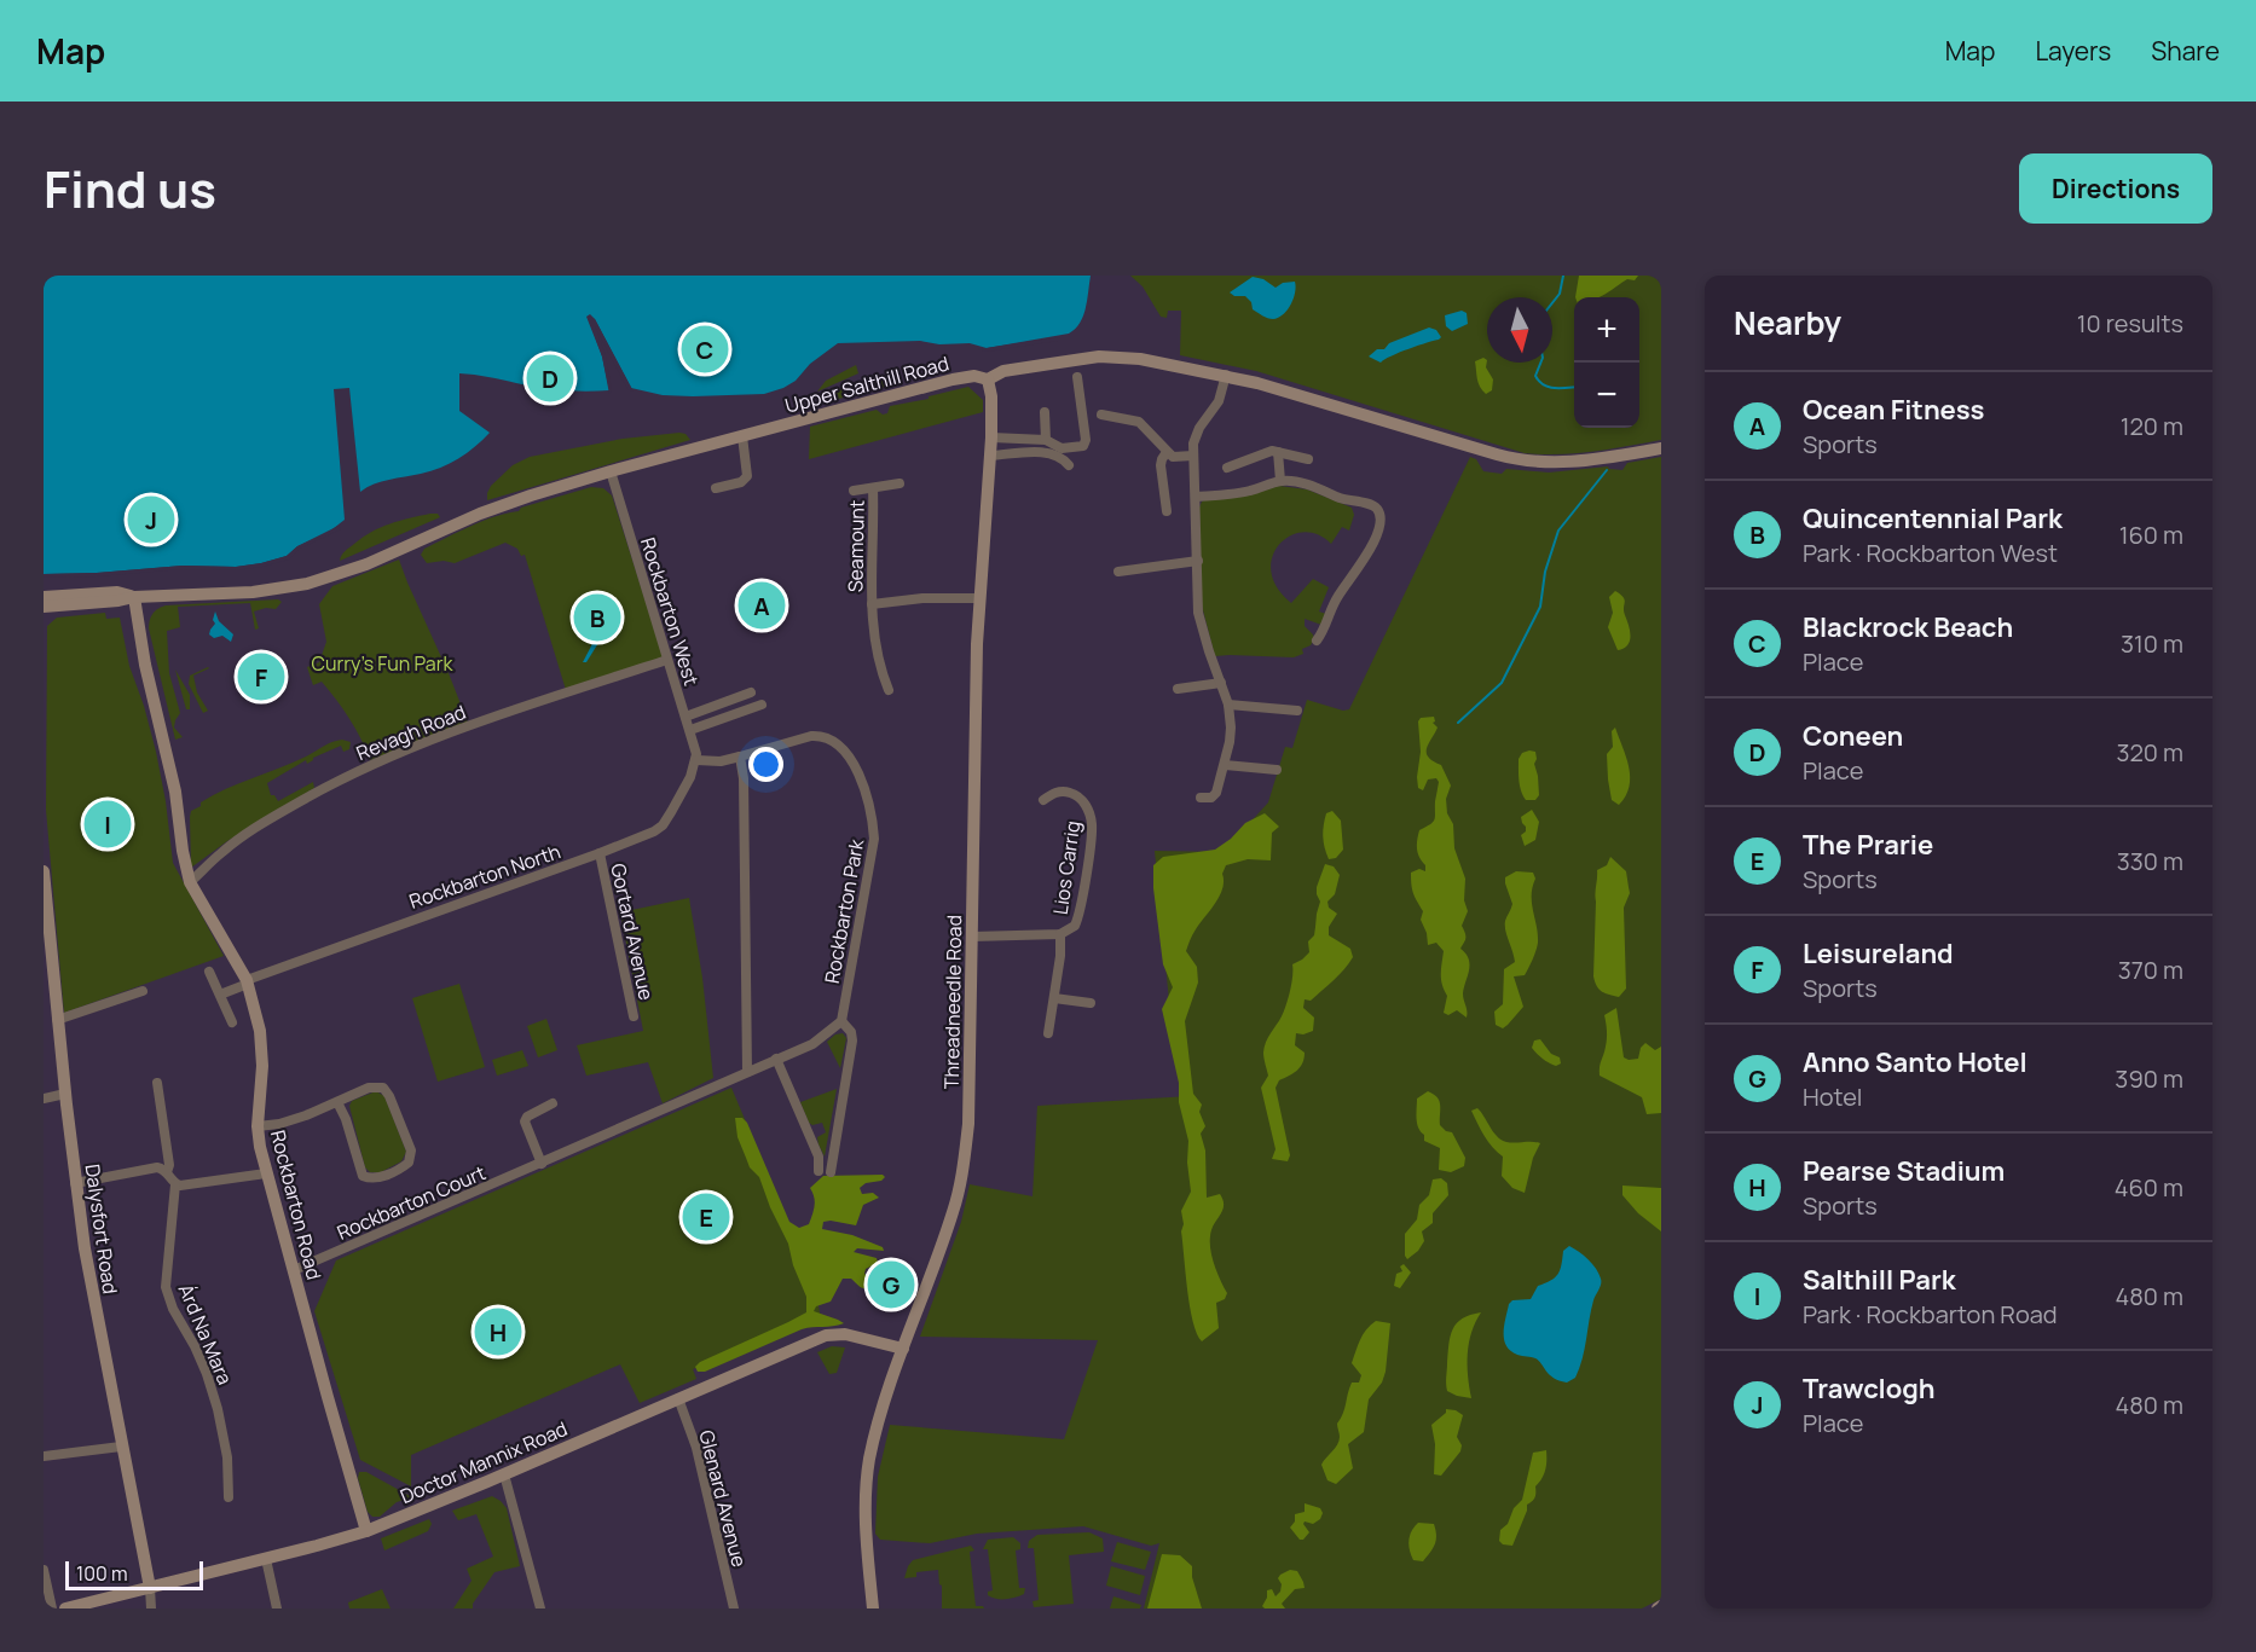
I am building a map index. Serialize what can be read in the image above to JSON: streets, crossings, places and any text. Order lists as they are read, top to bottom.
{
  "streets": {
    "main road": [
      "Upper Salthill Road",
      "Threadneedle Road",
      "Rockbarton Road",
      "Dalysfort Road",
      "Doctor Mannix Road"
    ],
    "street": [
      "Seamount",
      "Rockbarton West",
      "Revagh Road",
      "Lios Carrig",
      "Rockbarton North",
      "Rockbarton Park",
      "Gortard Avenue",
      "Rockbarton Court",
      "Árd Na Mara",
      "Glenard Avenue"
    ]
  },
  "crossings": [
    ["Upper Salthill Road", "Rockbarton West"],
    ["Upper Salthill Road", "Threadneedle Road"],
    ["Upper Salthill Road", "Rockbarton Road"],
    ["Seamount", "Threadneedle Road"],
    ["Rockbarton West", "Revagh Road"],
    ["Rockbarton West", "Rockbarton North"],
    ["Rockbarton West", "Rockbarton Park"],
    ["Revagh Road", "Rockbarton Road"],
    ["Lios Carrig", "Threadneedle Road"],
    ["Rockbarton North", "Rockbarton Park"],
    ["Rockbarton North", "Gortard Avenue"],
    ["Rockbarton North", "Rockbarton Road"],
    ["Threadneedle Road", "Doctor Mannix Road"],
    ["Rockbarton Court", "Rockbarton Road"],
    ["Rockbarton Road", "Doctor Mannix Road"],
    ["Dalysfort Road", "Doctor Mannix Road"],
    ["Doctor Mannix Road", "Glenard Avenue"]
  ],
  "parks": ["Curry's Fun Park"],
  "scale_bar": "100 m",
  "north": "bottom",
  "page": {
    "header": "Map",
    "nav": ["Map", "Layers", "Share"],
    "title": "Find us",
    "buttons": "Directions",
    "heading": ["Nearby", "10 results"],
    "map_buttons": ["+", "−"],
    "pins": [
      "C",
      "D",
      "J",
      "A",
      "B",
      "F",
      "I",
      "E",
      "G",
      "H"
    ],
    "list": [
      {
        "mark": "A",
        "name": "Ocean Fitness",
        "note": "Sports",
        "value": "120 m"
      },
      {
        "mark": "B",
        "name": "Quincentennial Park",
        "note": "Park · Rockbarton West",
        "value": "160 m"
      },
      {
        "mark": "C",
        "name": "Blackrock Beach",
        "note": "Place",
        "value": "310 m"
      },
      {
        "mark": "D",
        "name": "Coneen",
        "note": "Place",
        "value": "320 m"
      },
      {
        "mark": "E",
        "name": "The Prarie",
        "note": "Sports",
        "value": "330 m"
      },
      {
        "mark": "F",
        "name": "Leisureland",
        "note": "Sports",
        "value": "370 m"
      },
      {
        "mark": "G",
        "name": "Anno Santo Hotel",
        "note": "Hotel",
        "value": "390 m"
      },
      {
        "mark": "H",
        "name": "Pearse Stadium",
        "note": "Sports",
        "value": "460 m"
      },
      {
        "mark": "I",
        "name": "Salthill Park",
        "note": "Park · Rockbarton Road",
        "value": "480 m"
      },
      {
        "mark": "J",
        "name": "Trawclogh",
        "note": "Place",
        "value": "480 m"
      }
    ],
    "scale": "100 m"
  }
}
